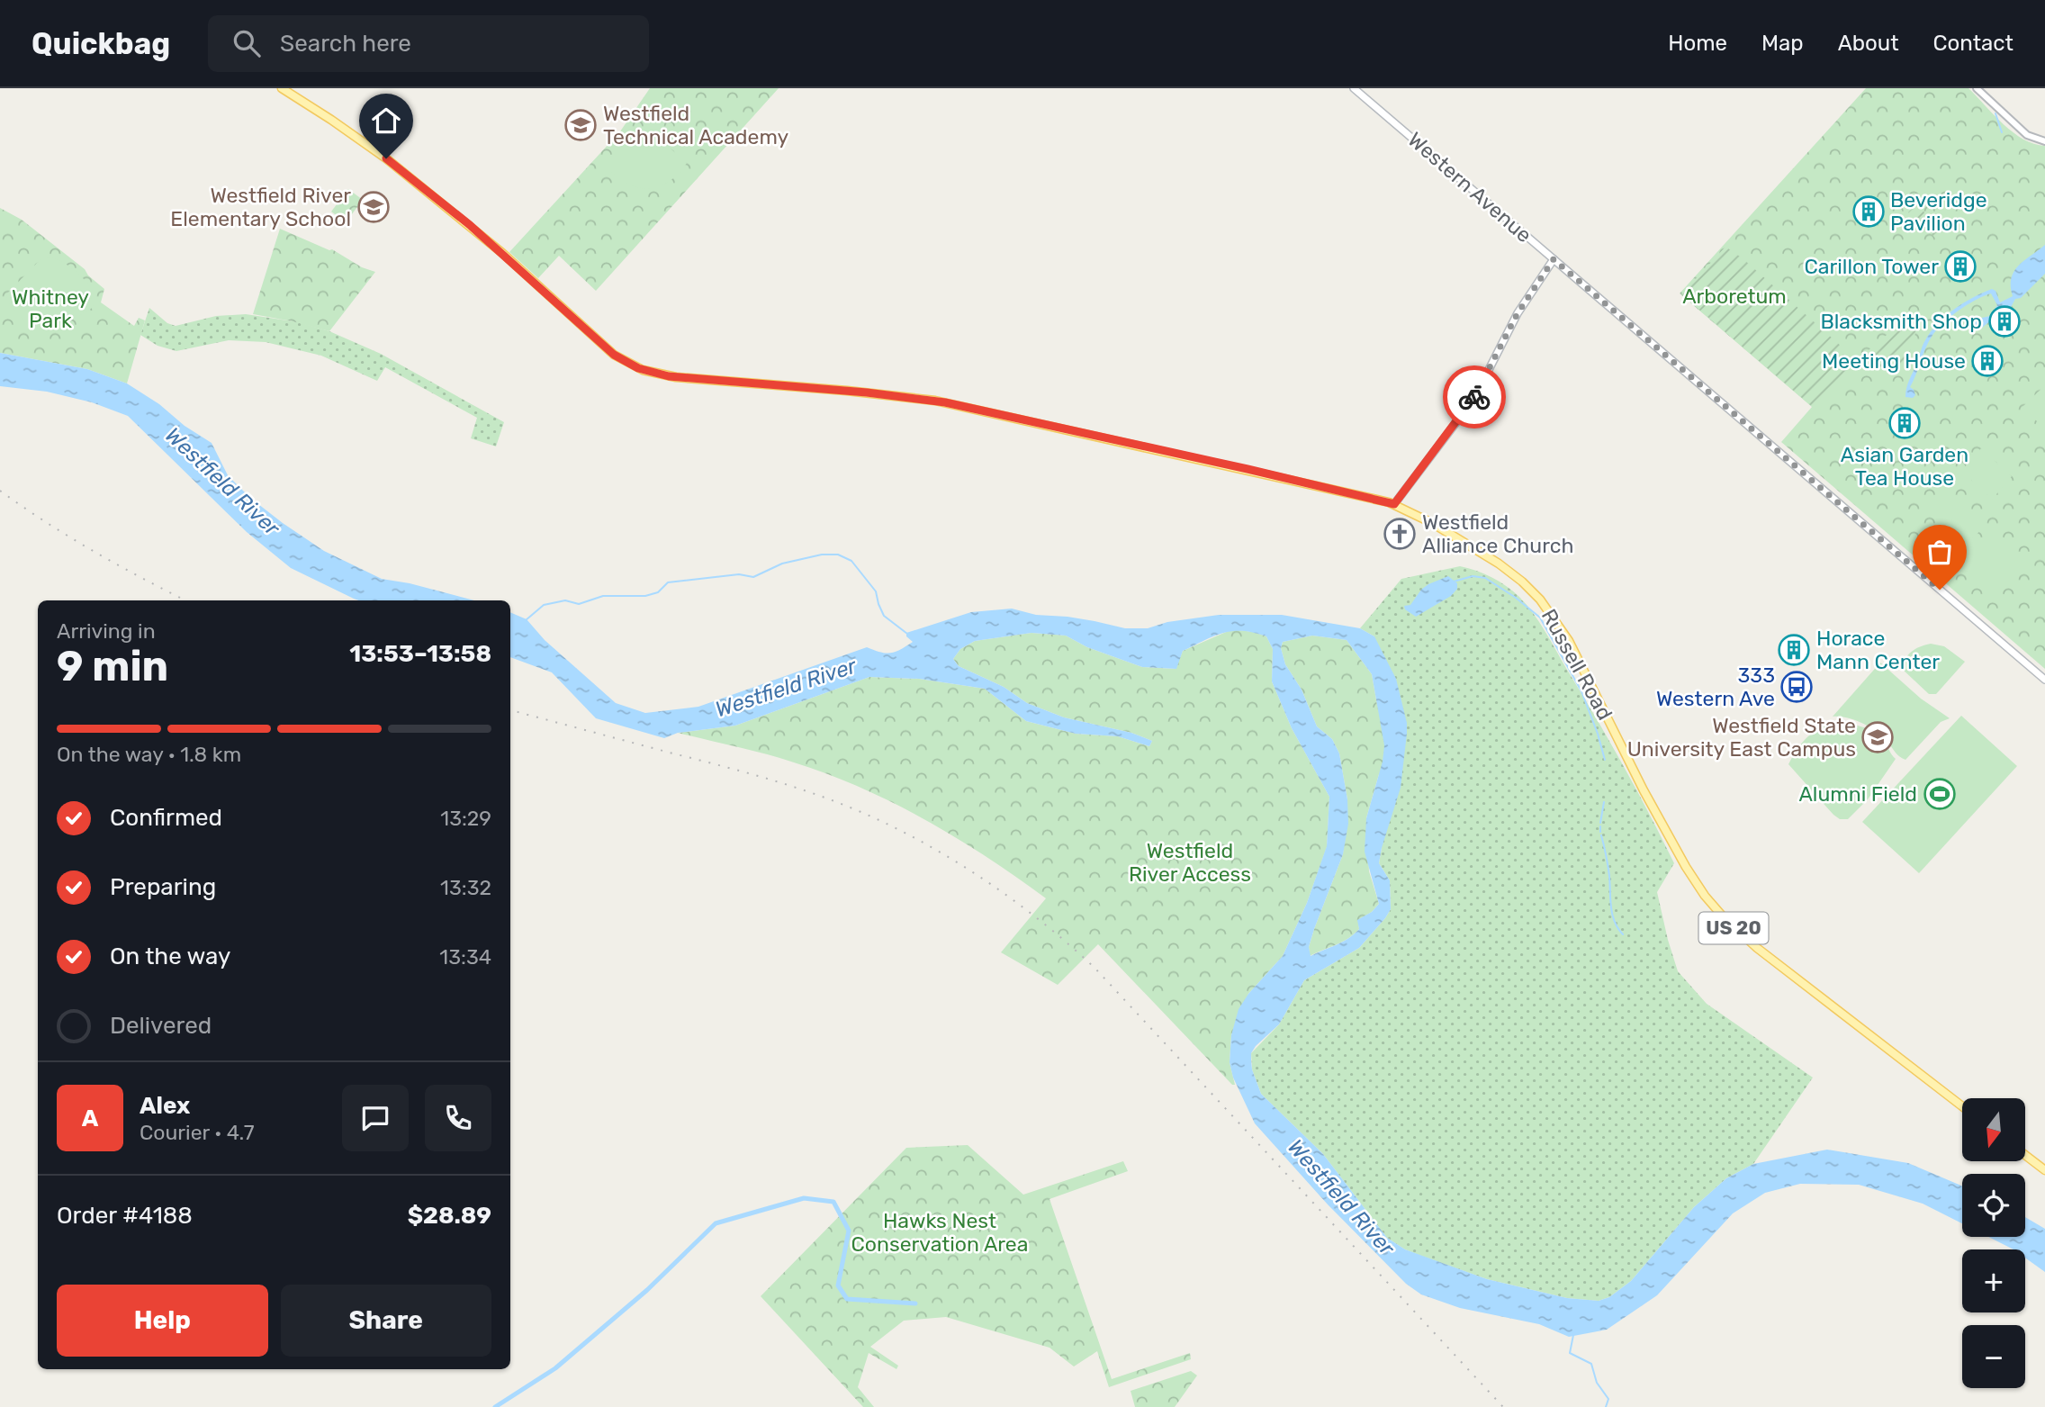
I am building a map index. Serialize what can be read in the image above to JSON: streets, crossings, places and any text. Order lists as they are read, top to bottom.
{
  "streets": {
    "main road": ["Western Avenue", "Russell Road", "US 20"]
  },
  "water": ["Westfield River"],
  "parks": [
    "Arboretum",
    "Whitney Park",
    "Westfield River Access",
    "Hawks Nest Conservation Area"
  ],
  "places": {
    "school or university": ["Westfield Technical Academy", "Westfield River Elementary School", "Westfield State University East Campus"],
    "building": [
      "Beveridge Pavilion",
      "Carillon Tower",
      "Blacksmith Shop",
      "Meeting House",
      "Asian Garden Tea House",
      "Horace Mann Center"
    ],
    "church": ["Westfield Alliance Church"],
    "bus stop": ["333 Western Ave"],
    "sports": ["Alumni Field"]
  },
  "north": "bottom",
  "page": {
    "header": "Quickbag",
    "search": "Search here",
    "nav": [
      "Home",
      "Map",
      "About",
      "Contact"
    ],
    "heading": ["9 min", "Arriving in", "13:53–13:58"],
    "panel": [
      "Alex",
      "Courier · 4.7",
      "Order #4188",
      "$28.89"
    ],
    "bar": "On the way · 1.8 km",
    "list": [
      ["Confirmed", "13:29"],
      ["Preparing", "13:32"],
      ["On the way", "13:34"],
      "Delivered"
    ],
    "round": "A",
    "map_buttons": ["+", "−"],
    "buttons": ["Help", "Share"]
  }
}
